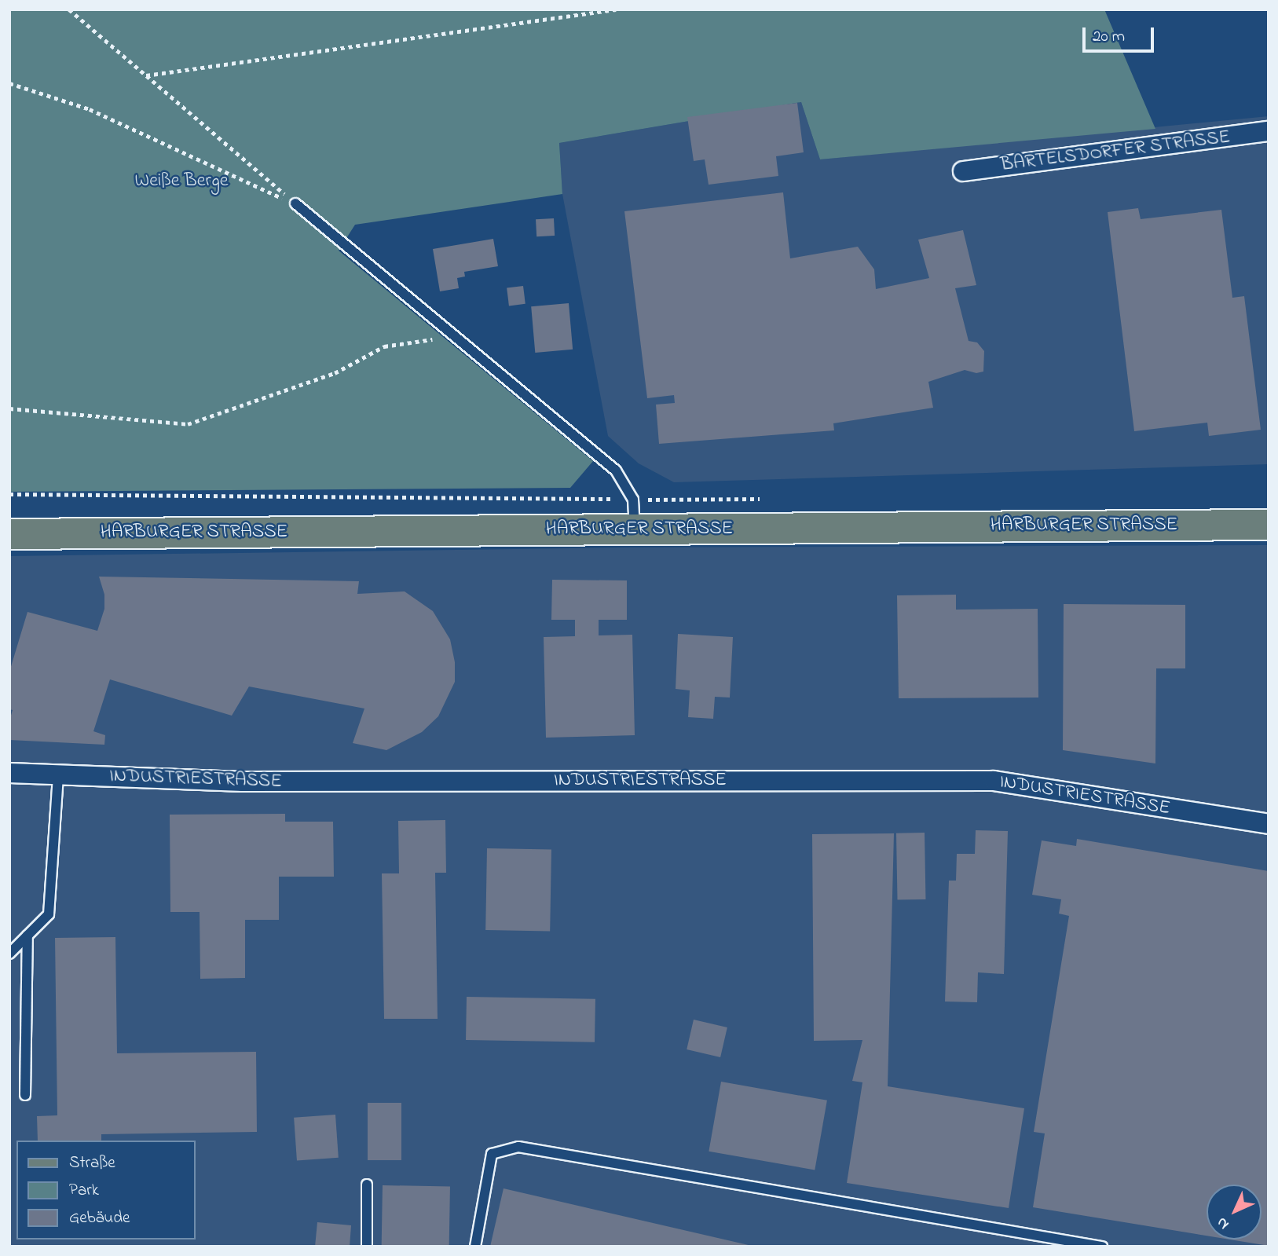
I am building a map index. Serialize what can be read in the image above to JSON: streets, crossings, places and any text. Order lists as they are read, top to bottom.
{
  "streets": {
    "main road": ["HARBURGER STRASSE"],
    "street": ["BARTELSDORFER STRASSE", "INDUSTRIESTRASSE"]
  },
  "parks": ["Weiße Berge"],
  "legend": ["Straße", "Park", "Gebäude"],
  "scale_bar": "20 m",
  "north": "bottom left"
}
